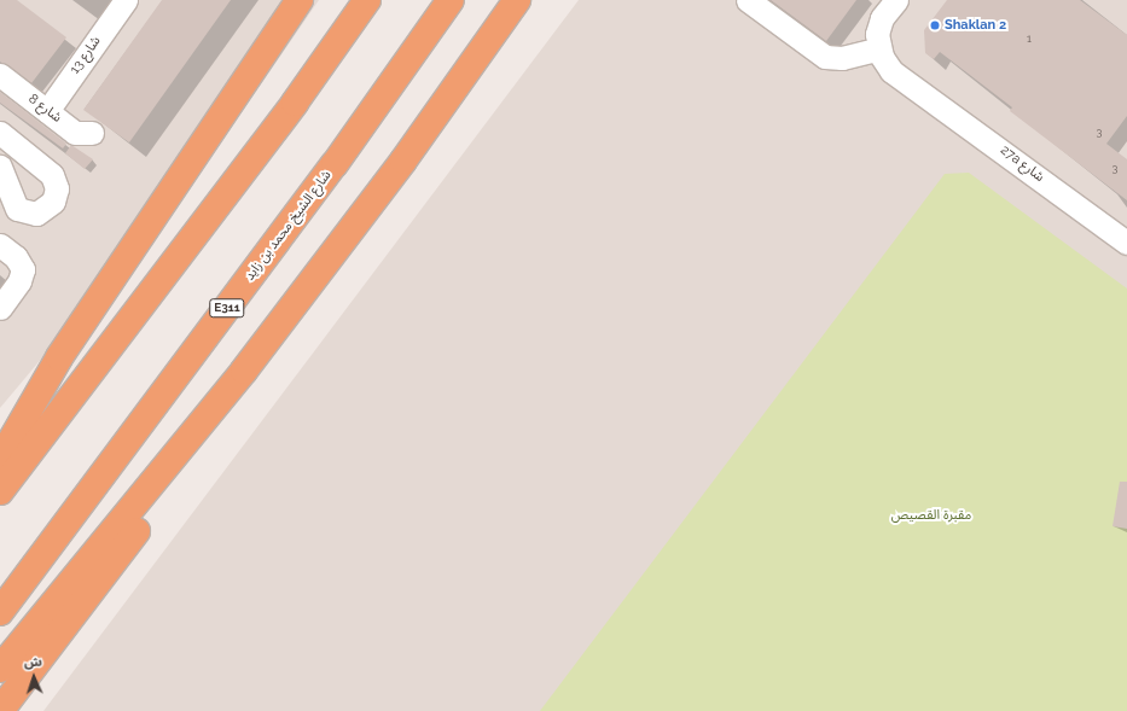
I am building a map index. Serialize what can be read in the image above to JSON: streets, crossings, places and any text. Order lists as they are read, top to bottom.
{
  "streets": {
    "highway": ["شارع الشيخ محمد بن زايد", "E311"],
    "street": ["شارع 13", "شارع 8", "27a شارع"]
  },
  "crossings": [
    ["شارع 13", "شارع 8"]
  ],
  "parks": ["مقبرة القصيص"],
  "places": ["Shaklan 2"],
  "house_numbers": ["1", "3", "3"],
  "north": "top"
}
